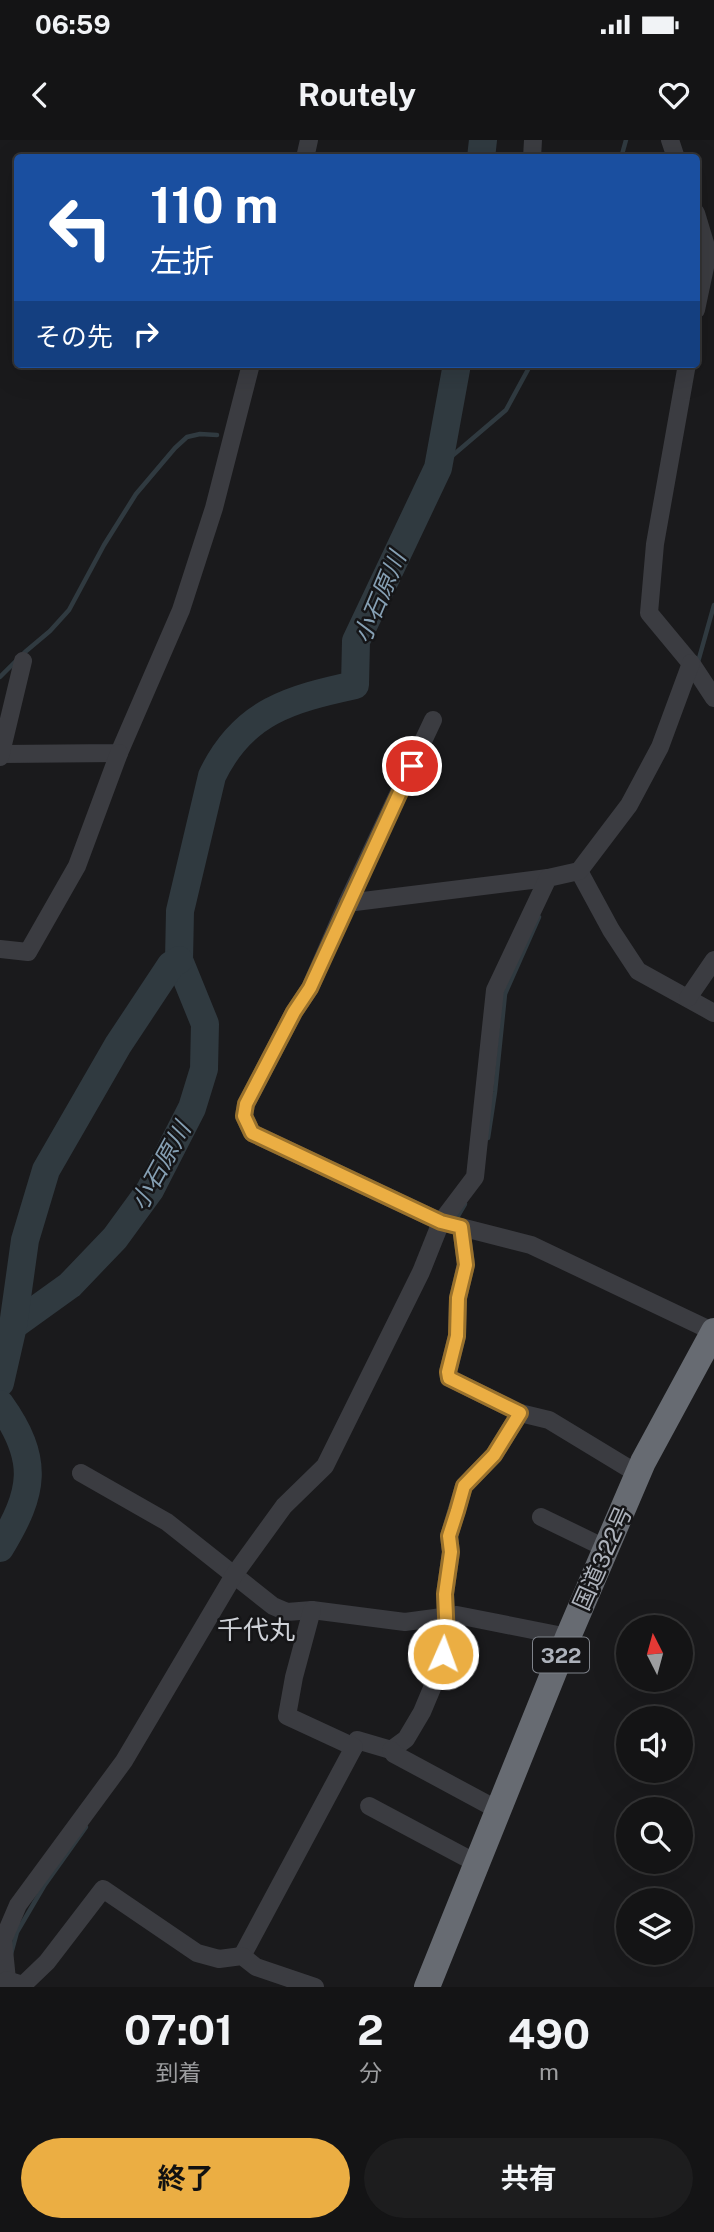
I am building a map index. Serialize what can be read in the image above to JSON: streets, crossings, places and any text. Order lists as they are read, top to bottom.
{
  "streets": {
    "highway": ["国道322号", "322"]
  },
  "districts": ["千代丸"],
  "water": ["小石原川"],
  "north": "top",
  "page": {
    "status": "06:59",
    "header": "Routely",
    "turn": ["110 m", "左折"],
    "then": "その先",
    "eta": [
      "07:01",
      "到着",
      "2",
      "分",
      "490",
      "m"
    ],
    "buttons": ["終了", "共有"]
  }
}
